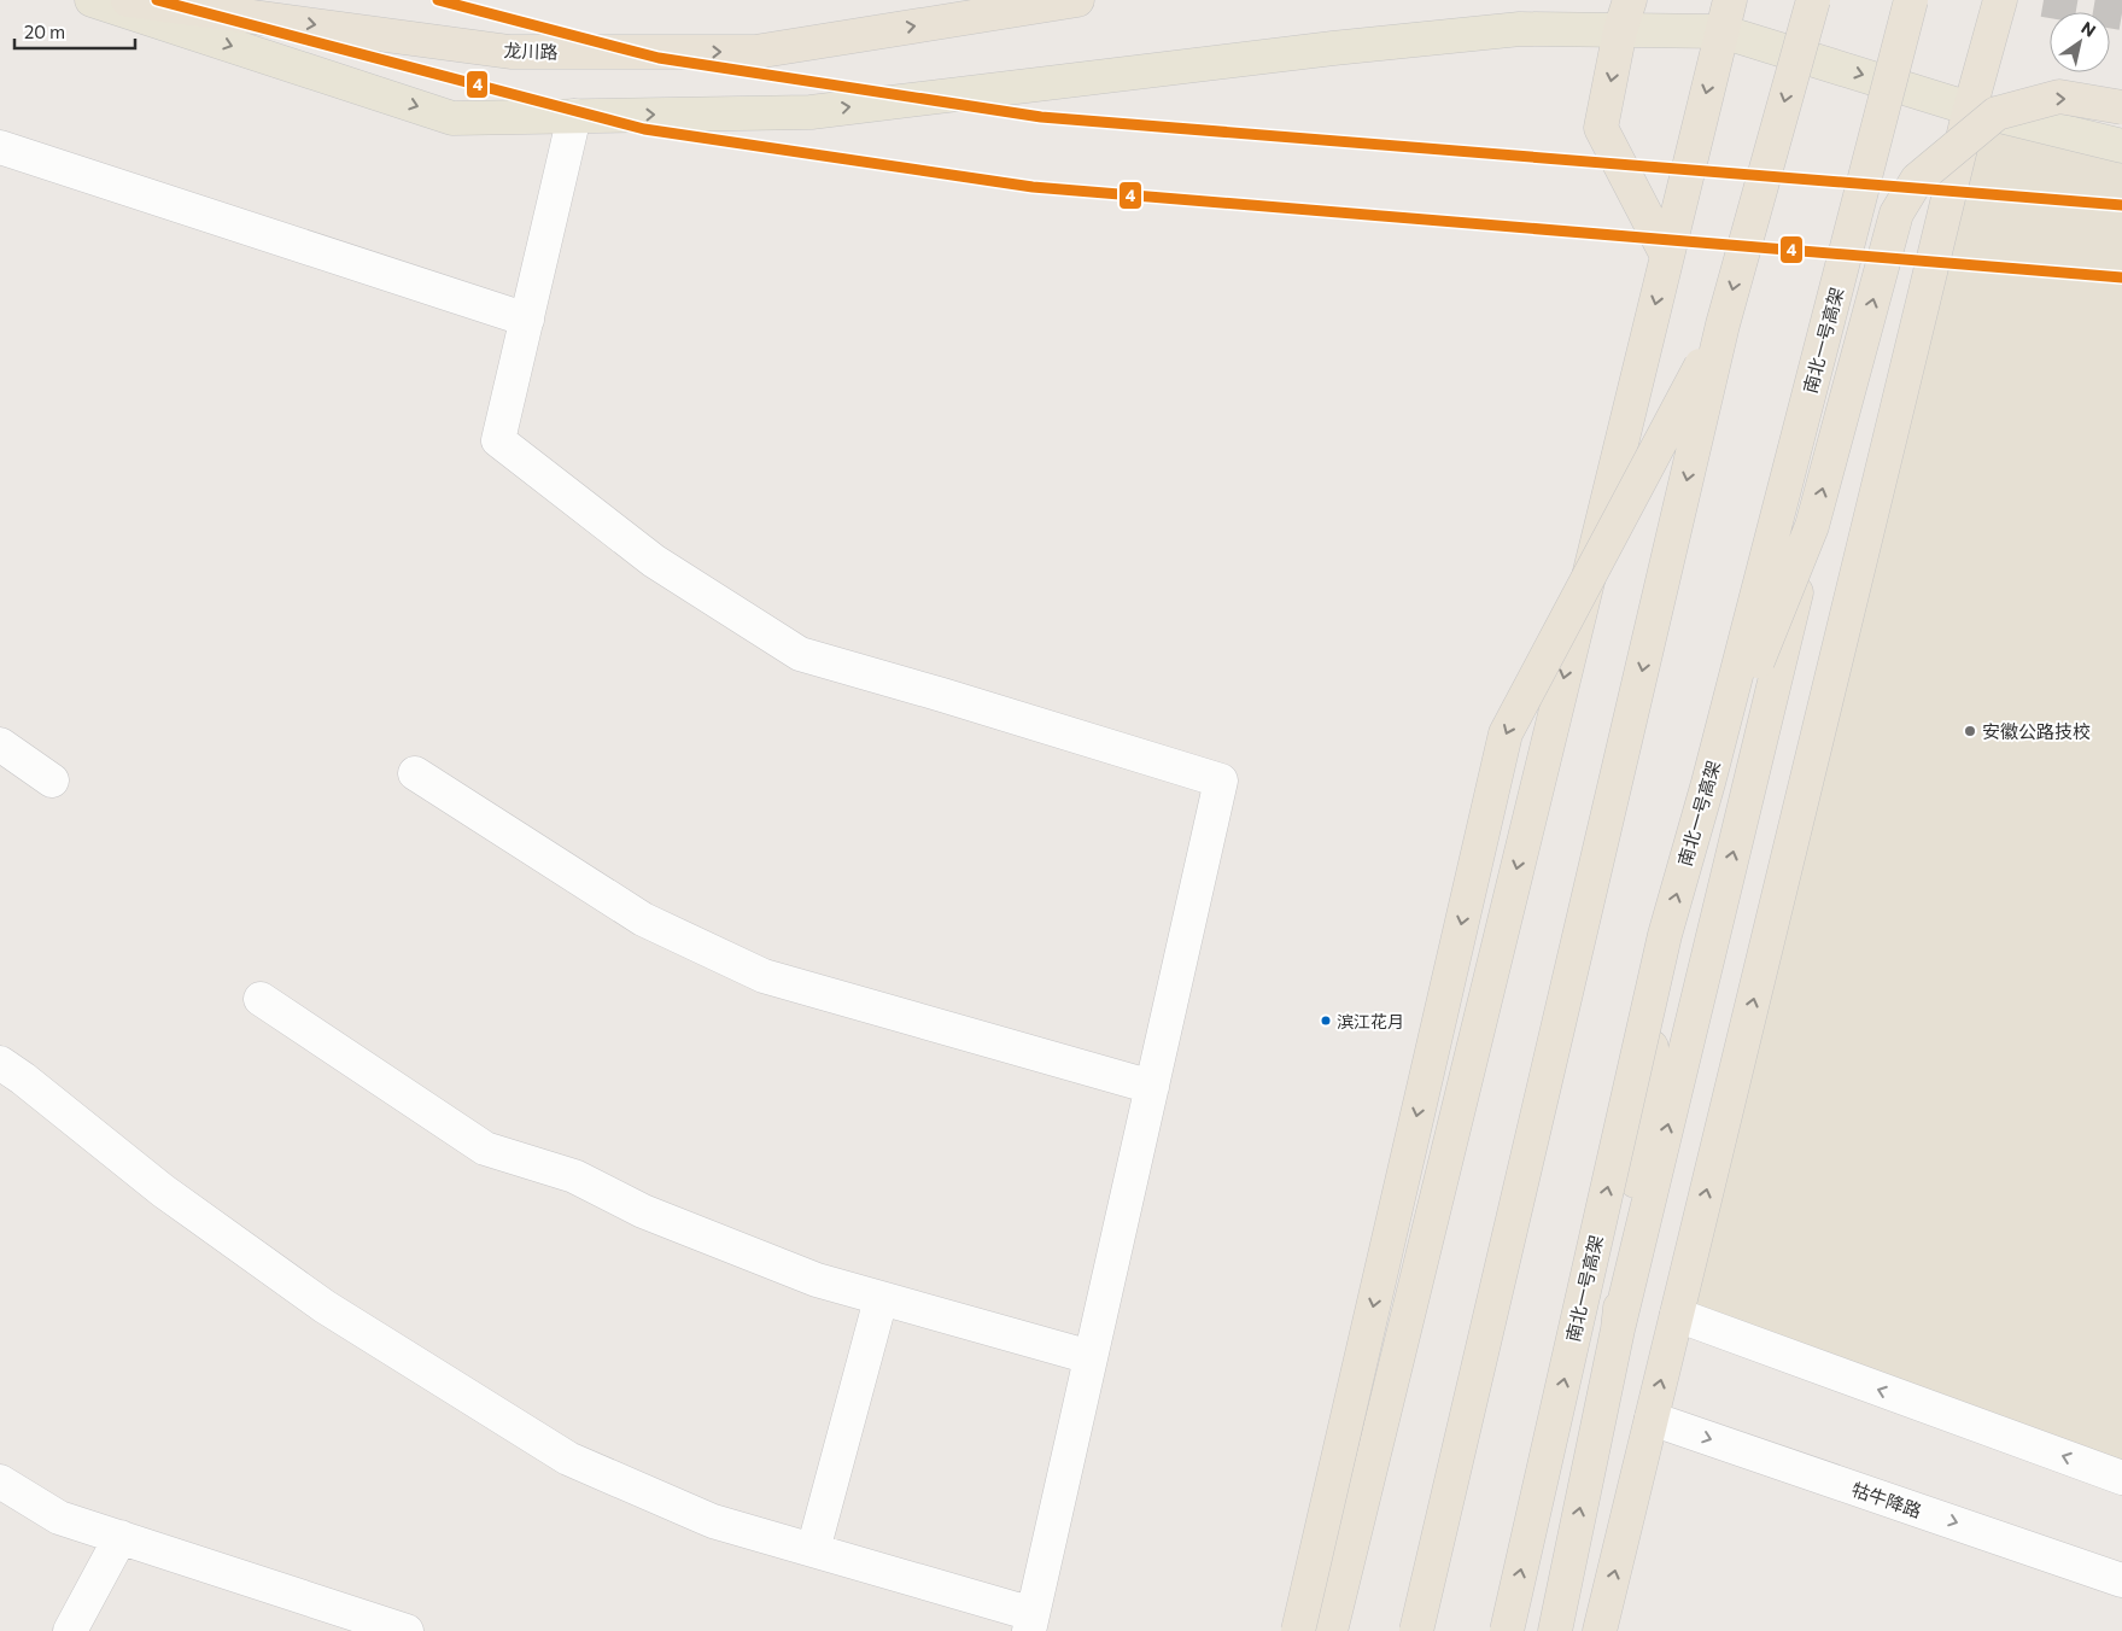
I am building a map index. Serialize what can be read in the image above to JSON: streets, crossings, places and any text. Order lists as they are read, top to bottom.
{
  "streets": {
    "highway": ["龙川路", "南北一号高架"],
    "street": ["牯牛降路"]
  },
  "one_way": ["龙川路"],
  "places": ["安徽公路技校", "滨江花月"],
  "lines": ["transit line 4"],
  "scale_bar": "20 m",
  "north": "top right"
}
